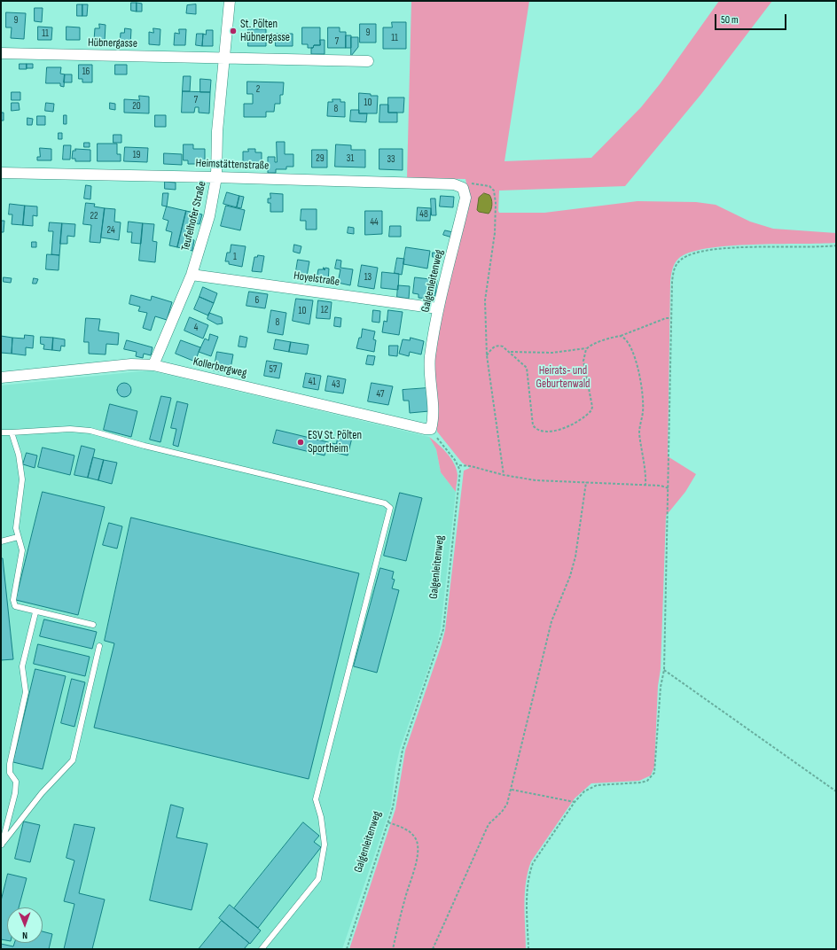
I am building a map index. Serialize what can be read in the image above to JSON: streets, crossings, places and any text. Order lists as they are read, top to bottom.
{
  "streets": {
    "street": [
      "Hübnergasse",
      "Heimstättenstraße",
      "Teufelhofer Straße",
      "Hoyelstraße",
      "Galgenleitenweg",
      "Kollerbergweg"
    ]
  },
  "crossings": [
    ["Hübnergasse", "Teufelhofer Straße"],
    ["Heimstättenstraße", "Teufelhofer Straße"],
    ["Heimstättenstraße", "Galgenleitenweg"],
    ["Teufelhofer Straße", "Hoyelstraße"],
    ["Teufelhofer Straße", "Kollerbergweg"],
    ["Hoyelstraße", "Galgenleitenweg"],
    ["Galgenleitenweg", "Kollerbergweg"]
  ],
  "parks": ["Heirats- und Geburtenwald"],
  "places": ["St. Pölten Hübnergasse", "ESV St. Pölten Sportheim"],
  "house_numbers": [
    "9",
    "9",
    "11",
    "11",
    "7",
    "16",
    "2",
    "7",
    "10",
    "20",
    "8",
    "19",
    "29",
    "31",
    "33",
    "48",
    "22",
    "44",
    "24",
    "1",
    "13",
    "6",
    "12",
    "10",
    "8",
    "4",
    "57",
    "41",
    "43",
    "47"
  ],
  "scale_bar": "50 m",
  "north": "bottom"
}
